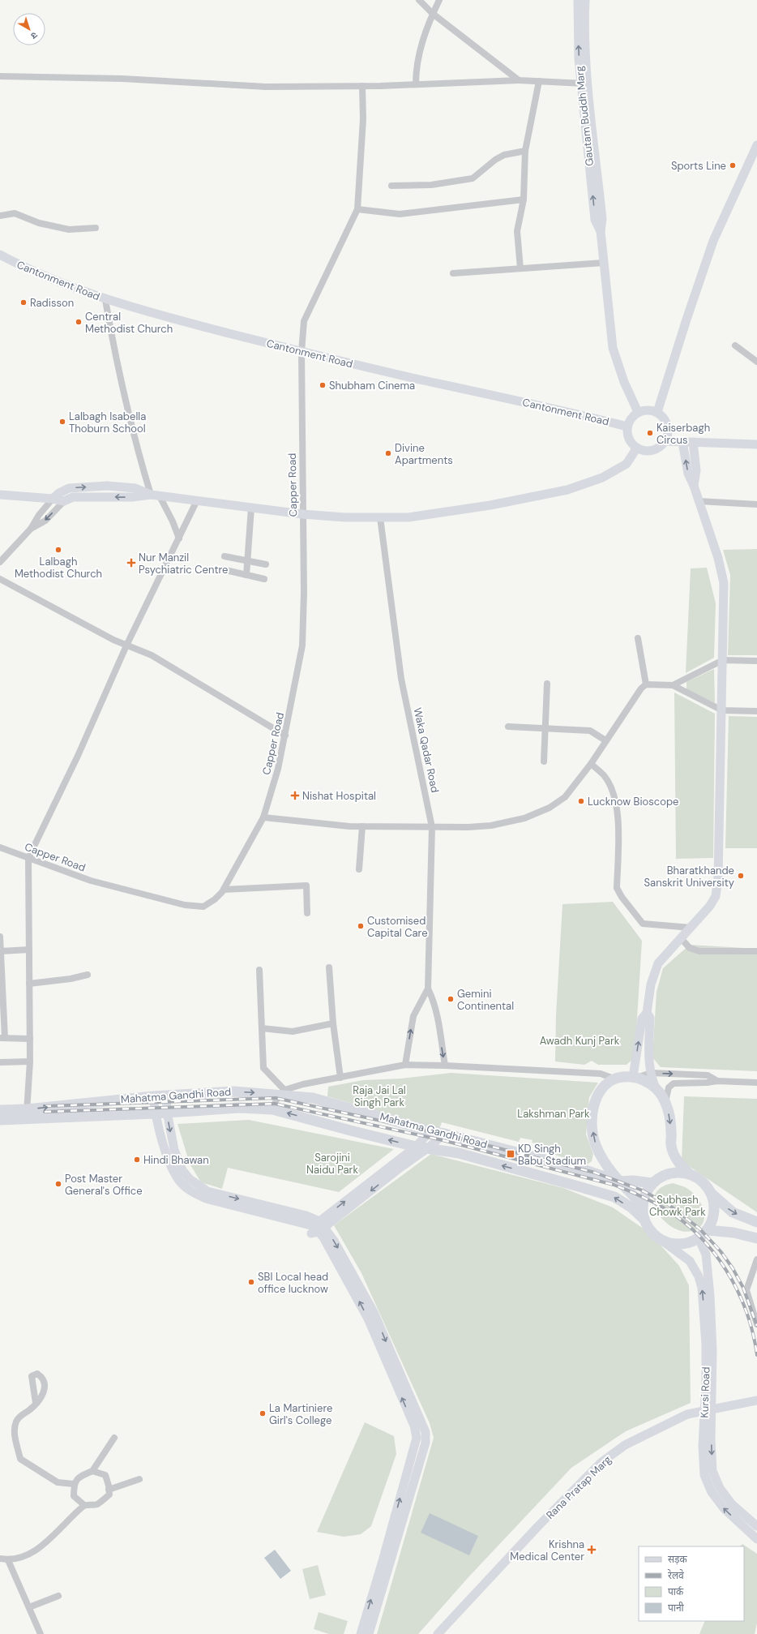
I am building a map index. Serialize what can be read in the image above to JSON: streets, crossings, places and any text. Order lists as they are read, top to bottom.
{
  "streets": {
    "main road": ["Mahatma Gandhi Road"],
    "street": [
      "Gautam Buddh Marg",
      "Cantonment Road",
      "Capper Road",
      "Waka Qadar Road",
      "Kursi Road",
      "Rana Pratap Marg"
    ]
  },
  "crossings": [
    ["Cantonment Road", "Capper Road"],
    ["Mahatma Gandhi Road", "Kursi Road"]
  ],
  "parks": [
    "Awadh Kunj Park",
    "Raja Jai Lal Singh Park",
    "Lakshman Park",
    "Sarojini Naidu Park",
    "Subhash Chowk Park"
  ],
  "places": {
    "other": [
      "Sports Line",
      "Radisson",
      "Central Methodist Church",
      "Shubham Cinema",
      "Lalbagh Isabella Thoburn School",
      "Kaiserbagh Circus",
      "Divine Apartments",
      "Lalbagh Methodist Church",
      "Lucknow Bioscope",
      "Bharatkhande Sanskrit University",
      "Customised Capital Care",
      "Gemini Continental",
      "Hindi Bhawan",
      "Post Master General's Office",
      "SBI Local head office lucknow",
      "La Martiniere Girl's College"
    ],
    "health": ["Nur Manzil Psychiatric Centre", "Nishat Hospital", "Krishna Medical Center"],
    "transit": ["KD Singh Babu Stadium"]
  },
  "legend": [
    "सड़क",
    "रेलवे",
    "पार्क",
    "पानी"
  ],
  "north": "bottom right"
}
